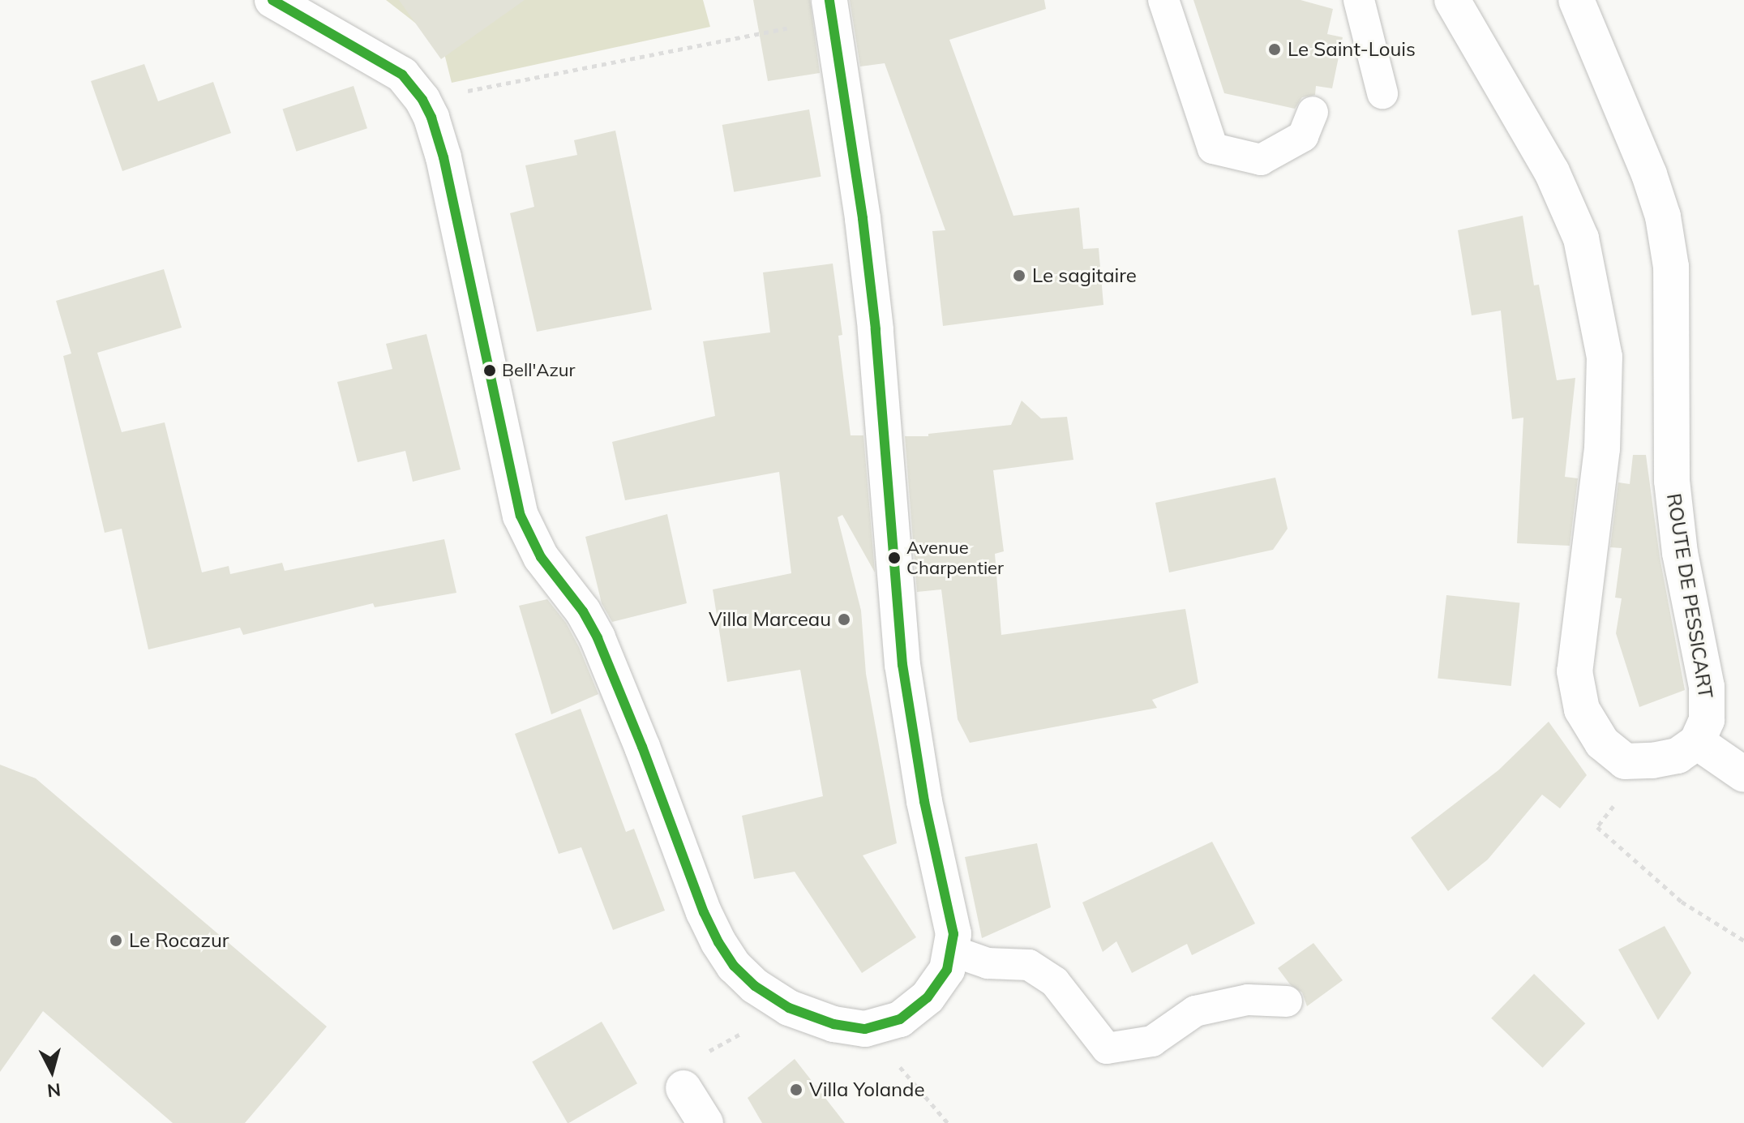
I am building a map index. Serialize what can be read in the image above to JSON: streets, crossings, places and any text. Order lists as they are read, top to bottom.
{
  "streets": {
    "street": ["ROUTE DE PESSICART"]
  },
  "places": [
    "Le Saint-Louis",
    "Le sagitaire",
    "Bell'Azur",
    "Avenue Charpentier",
    "Villa Marceau",
    "Le Rocazur",
    "Villa Yolande"
  ],
  "north": "bottom"
}
